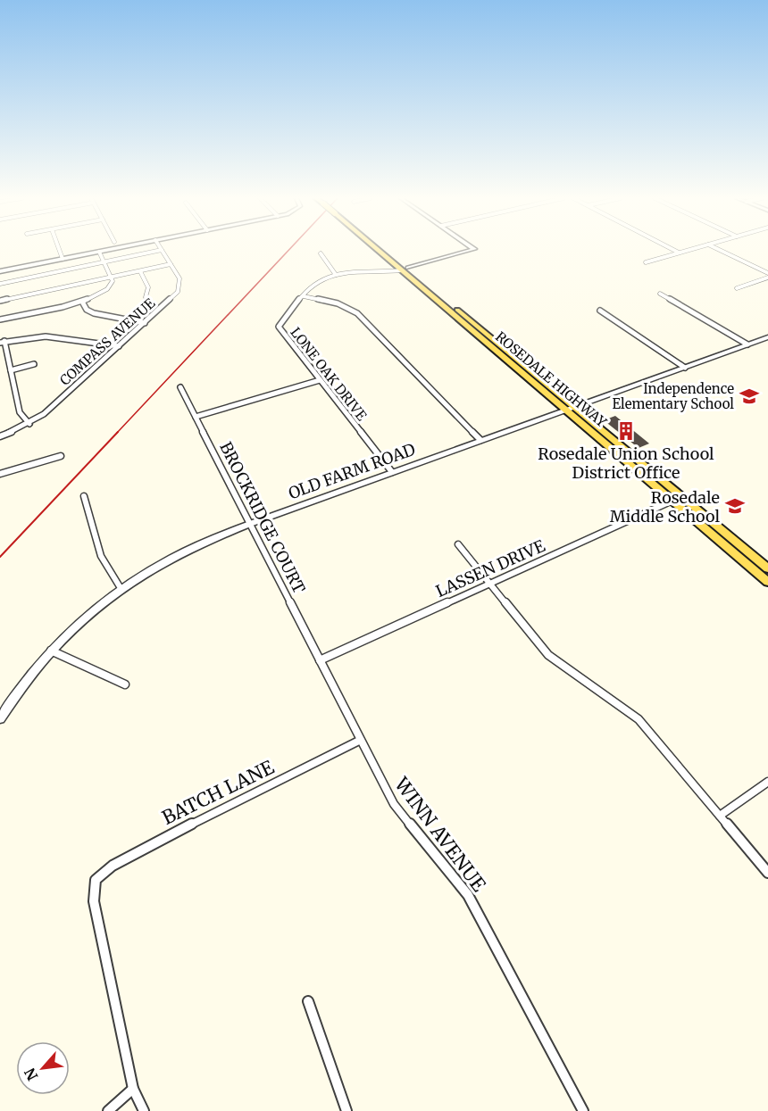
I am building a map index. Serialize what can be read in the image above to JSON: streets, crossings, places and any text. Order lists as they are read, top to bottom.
{
  "streets": {
    "main road": ["ROSEDALE HIGHWAY"],
    "street": [
      "COMPASS AVENUE",
      "LONE OAK DRIVE",
      "OLD FARM ROAD",
      "BROCKRIDGE COURT",
      "LASSEN DRIVE",
      "BATCH LANE",
      "WINN AVENUE"
    ]
  },
  "crossings": [
    ["LONE OAK DRIVE", "ROSEDALE HIGHWAY"],
    ["LONE OAK DRIVE", "OLD FARM ROAD"],
    ["ROSEDALE HIGHWAY", "OLD FARM ROAD"],
    ["ROSEDALE HIGHWAY", "LASSEN DRIVE"],
    ["OLD FARM ROAD", "BROCKRIDGE COURT"],
    ["BROCKRIDGE COURT", "LASSEN DRIVE"],
    ["BROCKRIDGE COURT", "WINN AVENUE"],
    ["LASSEN DRIVE", "WINN AVENUE"],
    ["BATCH LANE", "WINN AVENUE"]
  ],
  "places": {
    "school or university": ["Independence Elementary School", "Rosedale Middle School"],
    "building": ["Rosedale Union School District Office"]
  },
  "north": "bottom left"
}
